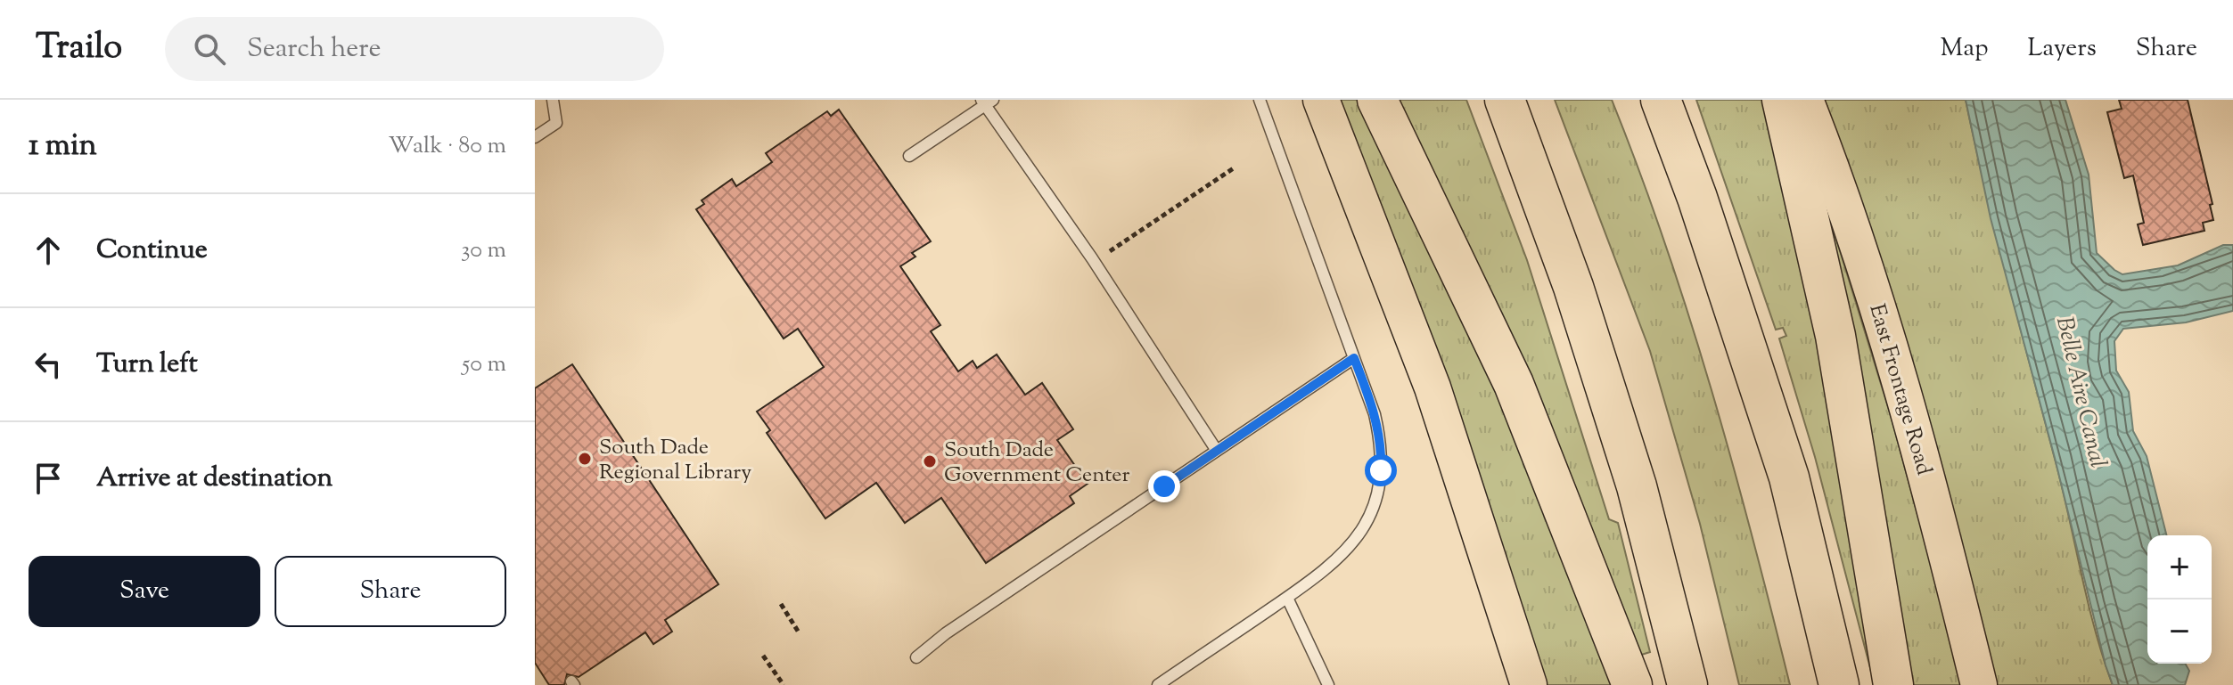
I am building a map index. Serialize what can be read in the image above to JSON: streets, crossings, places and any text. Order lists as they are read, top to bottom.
{
  "streets": {
    "main road": ["East Frontage Road"]
  },
  "water": ["Belle Aire Canal"],
  "places": ["South Dade Regional Library", "South Dade Government Center"],
  "page": {
    "header": "Trailo",
    "search": "Search here",
    "nav": ["Map", "Layers", "Share"],
    "heading": ["1 min", "Walk · 80 m"],
    "list": [
      ["Continue", "30 m"],
      ["Turn left", "50 m"],
      "Arrive at destination"
    ],
    "buttons": ["Save", "Share"],
    "map_buttons": ["+", "−"]
  }
}
